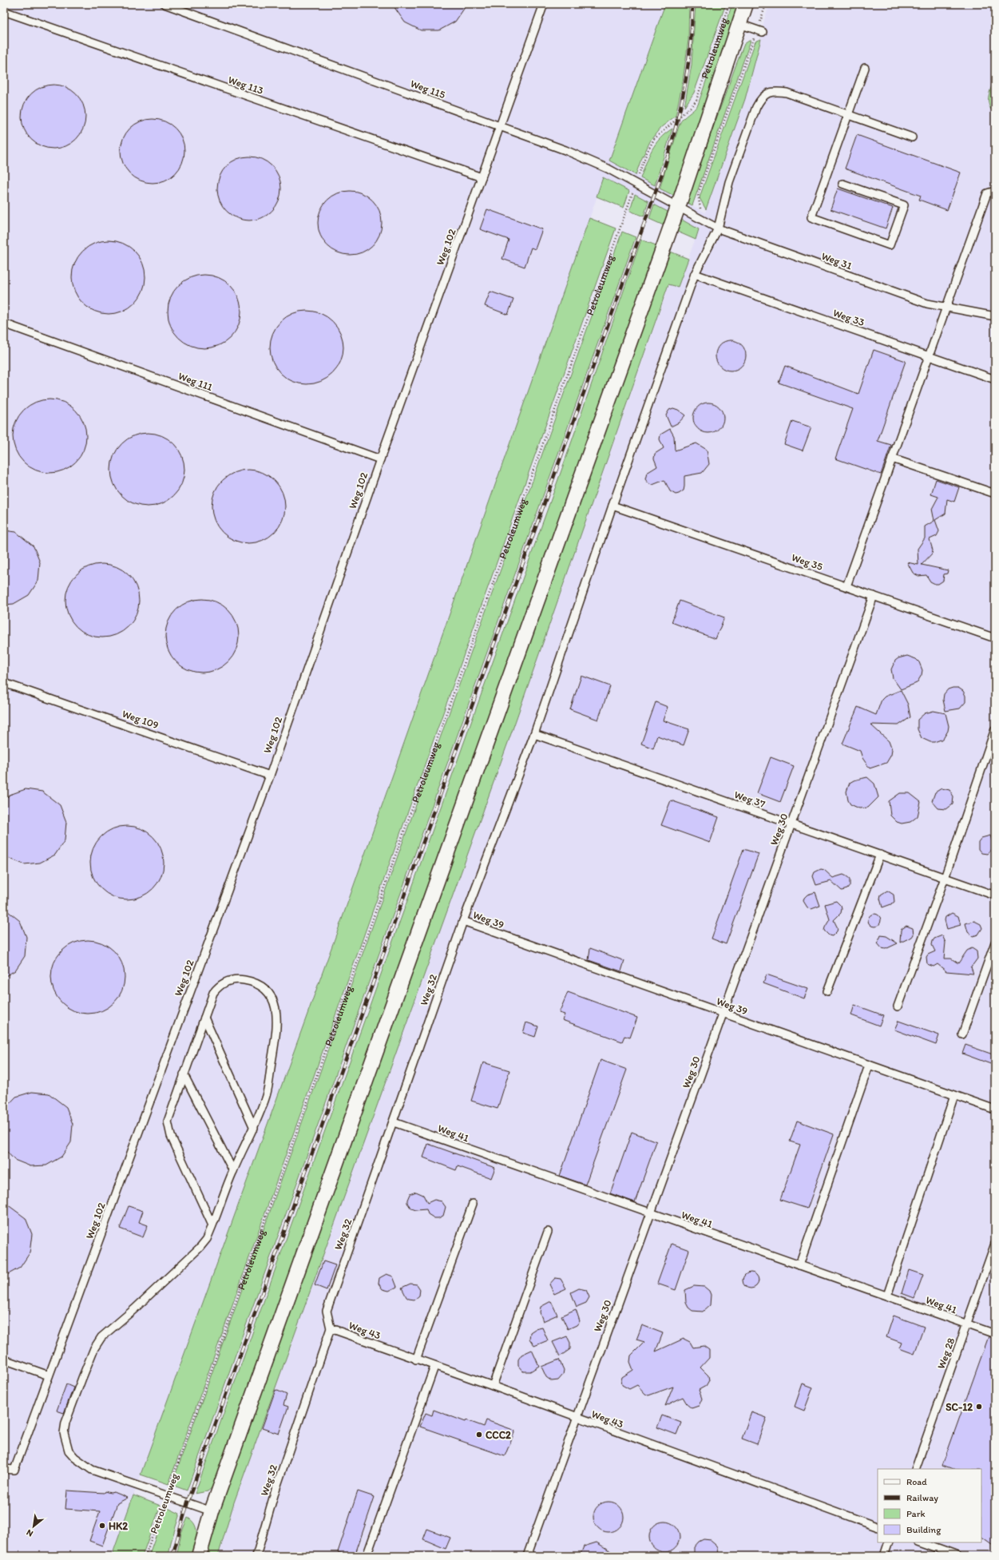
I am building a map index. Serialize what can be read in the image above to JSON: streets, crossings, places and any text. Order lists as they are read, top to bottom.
{
  "streets": {
    "street": ["Petroleumweg"],
    "lane": [
      "Weg 113",
      "Weg 115",
      "Weg 102",
      "Weg 31",
      "Weg 33",
      "Weg 111",
      "Weg 35",
      "Weg 109",
      "Weg 37",
      "Weg 30",
      "Weg 39",
      "Weg 32",
      "Weg 41",
      "Weg 43",
      "Weg 28"
    ]
  },
  "crossings": [
    ["Petroleumweg", "Weg 115"],
    ["Petroleumweg", "Weg 31"],
    ["Weg 113", "Weg 102"],
    ["Weg 115", "Weg 102"],
    ["Weg 115", "Weg 31"],
    ["Weg 102", "Weg 111"],
    ["Weg 102", "Weg 109"],
    ["Weg 31", "Weg 32"],
    ["Weg 33", "Weg 32"],
    ["Weg 35", "Weg 30"],
    ["Weg 35", "Weg 32"],
    ["Weg 37", "Weg 30"],
    ["Weg 37", "Weg 32"],
    ["Weg 30", "Weg 39"],
    ["Weg 30", "Weg 41"],
    ["Weg 30", "Weg 43"],
    ["Weg 39", "Weg 32"],
    ["Weg 32", "Weg 41"],
    ["Weg 32", "Weg 43"],
    ["Weg 41", "Weg 28"]
  ],
  "places": ["SC-12", "CCC2", "HK2"],
  "legend": [
    "Road",
    "Railway",
    "Park",
    "Building"
  ],
  "north": "bottom left"
}
